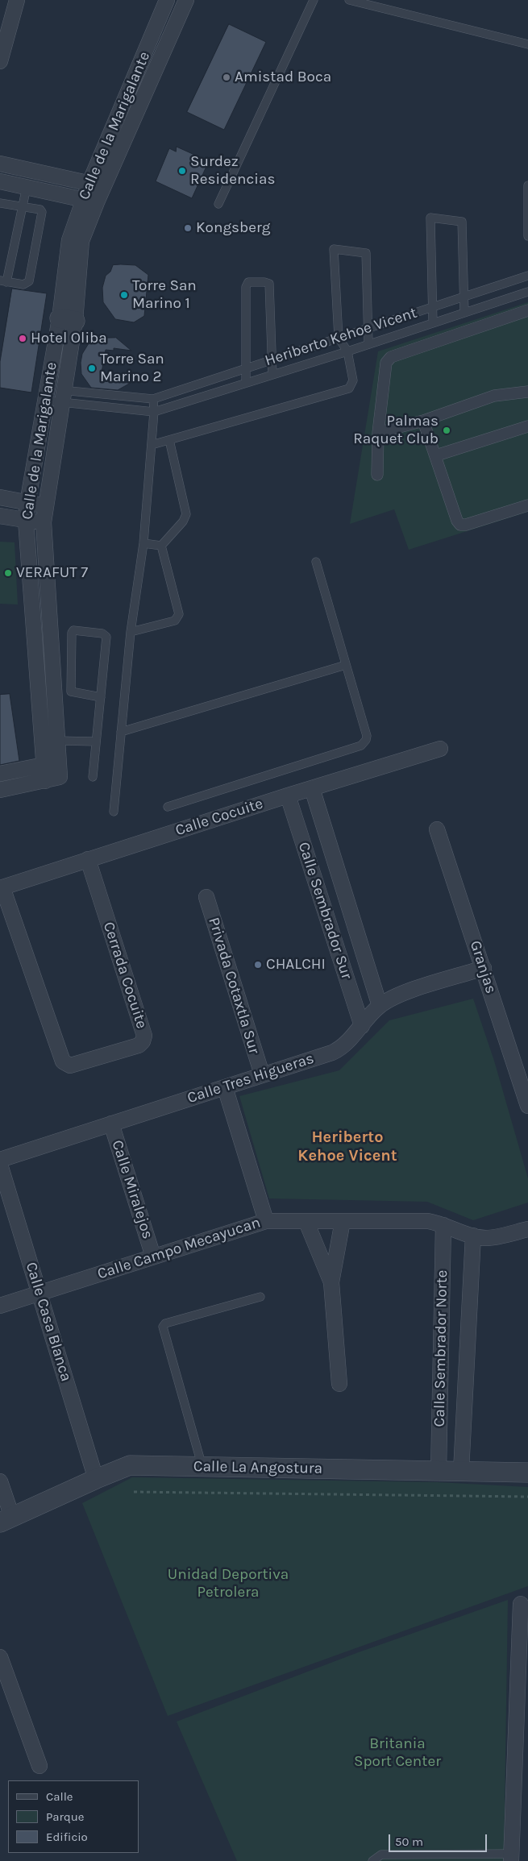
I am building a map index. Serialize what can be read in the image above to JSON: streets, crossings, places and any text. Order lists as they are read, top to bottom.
{
  "streets": {
    "street": [
      "Calle de la Marigalante",
      "Calle Cocuite",
      "Calle Sembrador Sur",
      "Granjas",
      "Cerrada Cocuite",
      "Privada Cotaxtla Sur",
      "Calle Tres Higueras",
      "Calle Miralejos",
      "Calle Campo Mecayucan",
      "Calle Casa Blanca",
      "Calle Sembrador Norte",
      "Calle La Angostura"
    ],
    "lane": ["Heriberto Kehoe Vicent"]
  },
  "crossings": [
    ["Calle Cocuite", "Calle Sembrador Sur"],
    ["Calle Cocuite", "Cerrada Cocuite"],
    ["Calle Sembrador Sur", "Calle Tres Higueras"],
    ["Granjas", "Calle Tres Higueras"],
    ["Privada Cotaxtla Sur", "Calle Tres Higueras"],
    ["Calle Tres Higueras", "Calle Miralejos"],
    ["Calle Miralejos", "Calle Campo Mecayucan"],
    ["Calle Campo Mecayucan", "Calle Casa Blanca"],
    ["Calle Campo Mecayucan", "Calle Sembrador Norte"],
    ["Calle Casa Blanca", "Calle La Angostura"],
    ["Calle Sembrador Norte", "Calle La Angostura"]
  ],
  "districts": ["Heriberto Kehoe Vicent"],
  "parks": ["Unidad Deportiva Petrolera", "Britania Sport Center"],
  "places": [
    "Amistad Boca",
    "Surdez Residencias",
    "Kongsberg",
    "Torre San Marino 1",
    "Hotel Oliba",
    "Torre San Marino 2",
    "Palmas Raquet Club",
    "VERAFUT 7",
    "CHALCHI"
  ],
  "legend": ["Calle", "Parque", "Edificio"],
  "scale_bar": "50 m"
}
